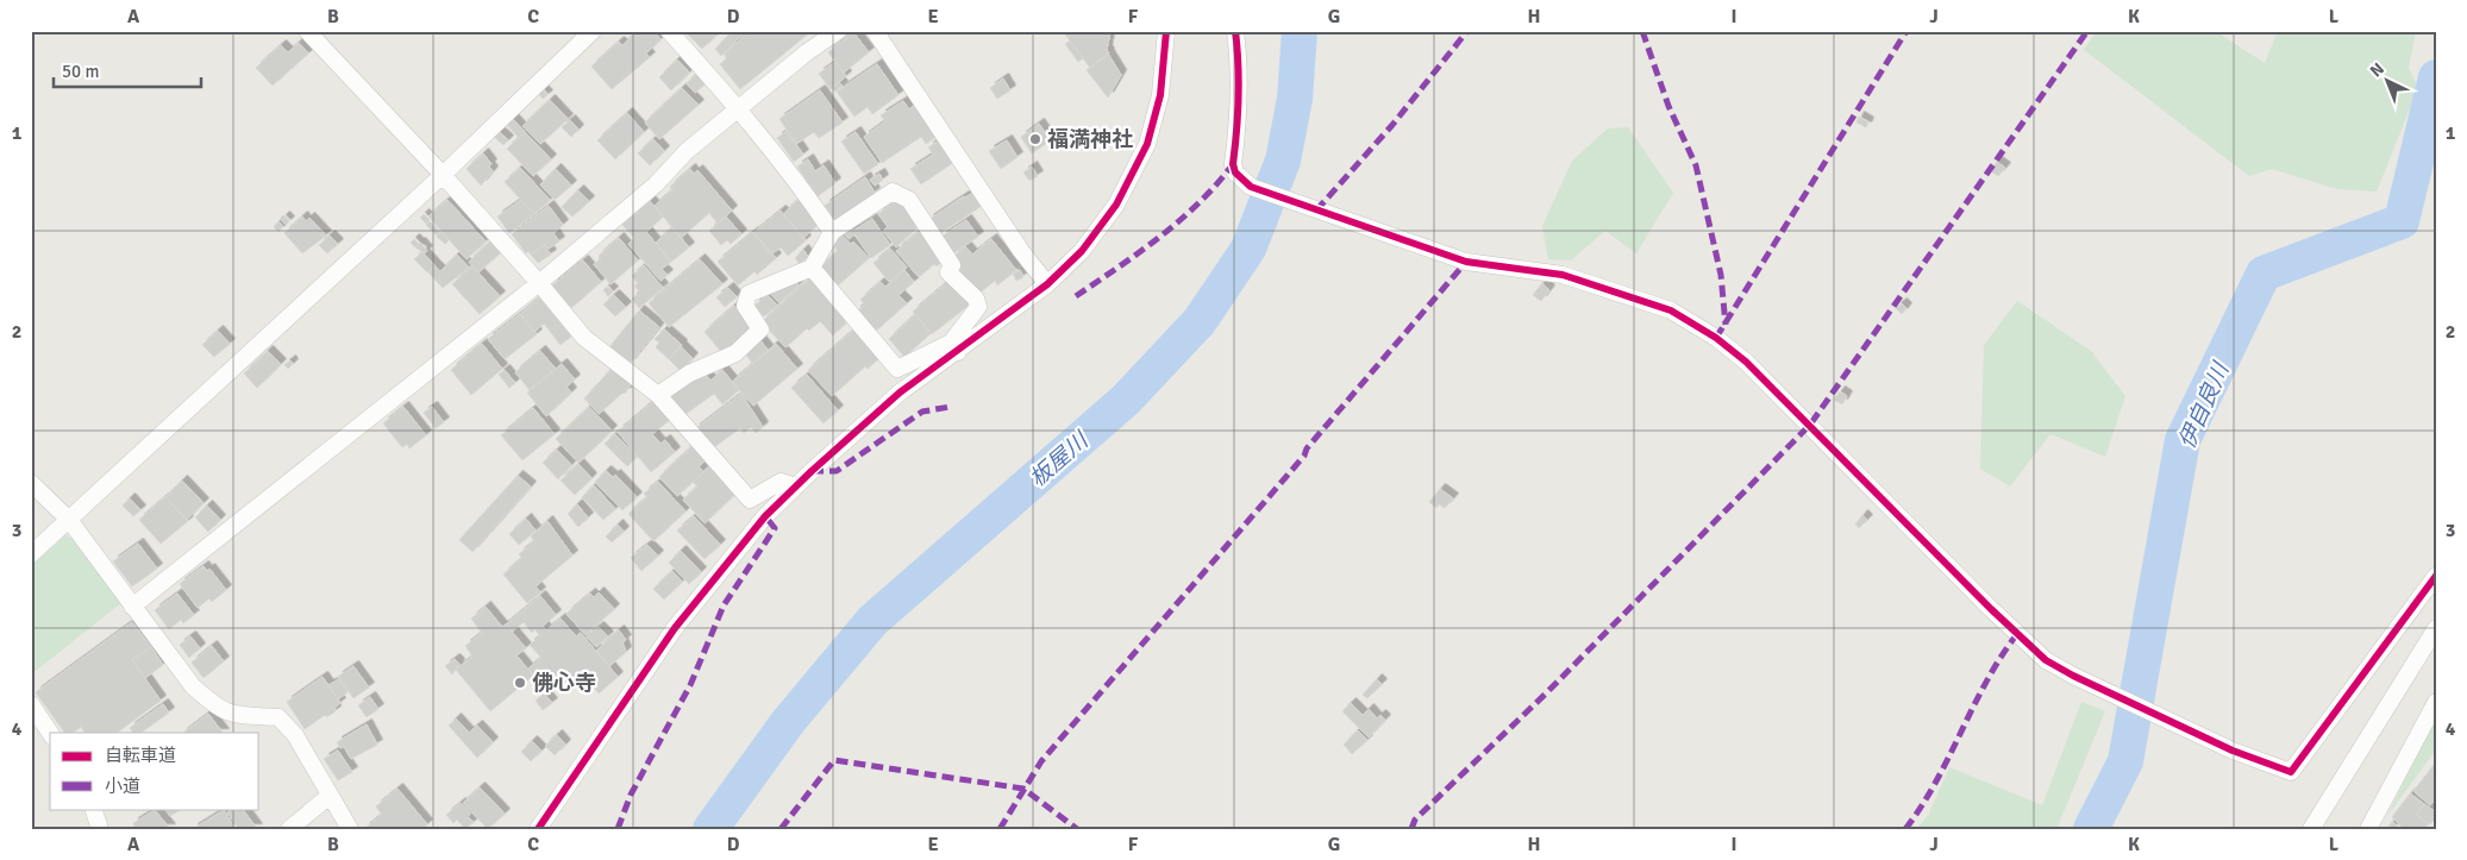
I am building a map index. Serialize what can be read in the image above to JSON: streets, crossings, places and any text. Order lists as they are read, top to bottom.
{
  "water": ["伊自良川", "板屋川"],
  "places": ["福満神社", "佛心寺"],
  "legend": ["自転車道", "小道"],
  "scale_bar": "50 m",
  "north": "top left",
  "grid": {
    "columns": [
      "A",
      "B",
      "C",
      "D",
      "E",
      "F",
      "G",
      "H",
      "I",
      "J",
      "K",
      "L"
    ],
    "rows": [
      "1",
      "2",
      "3",
      "4"
    ]
  }
}
